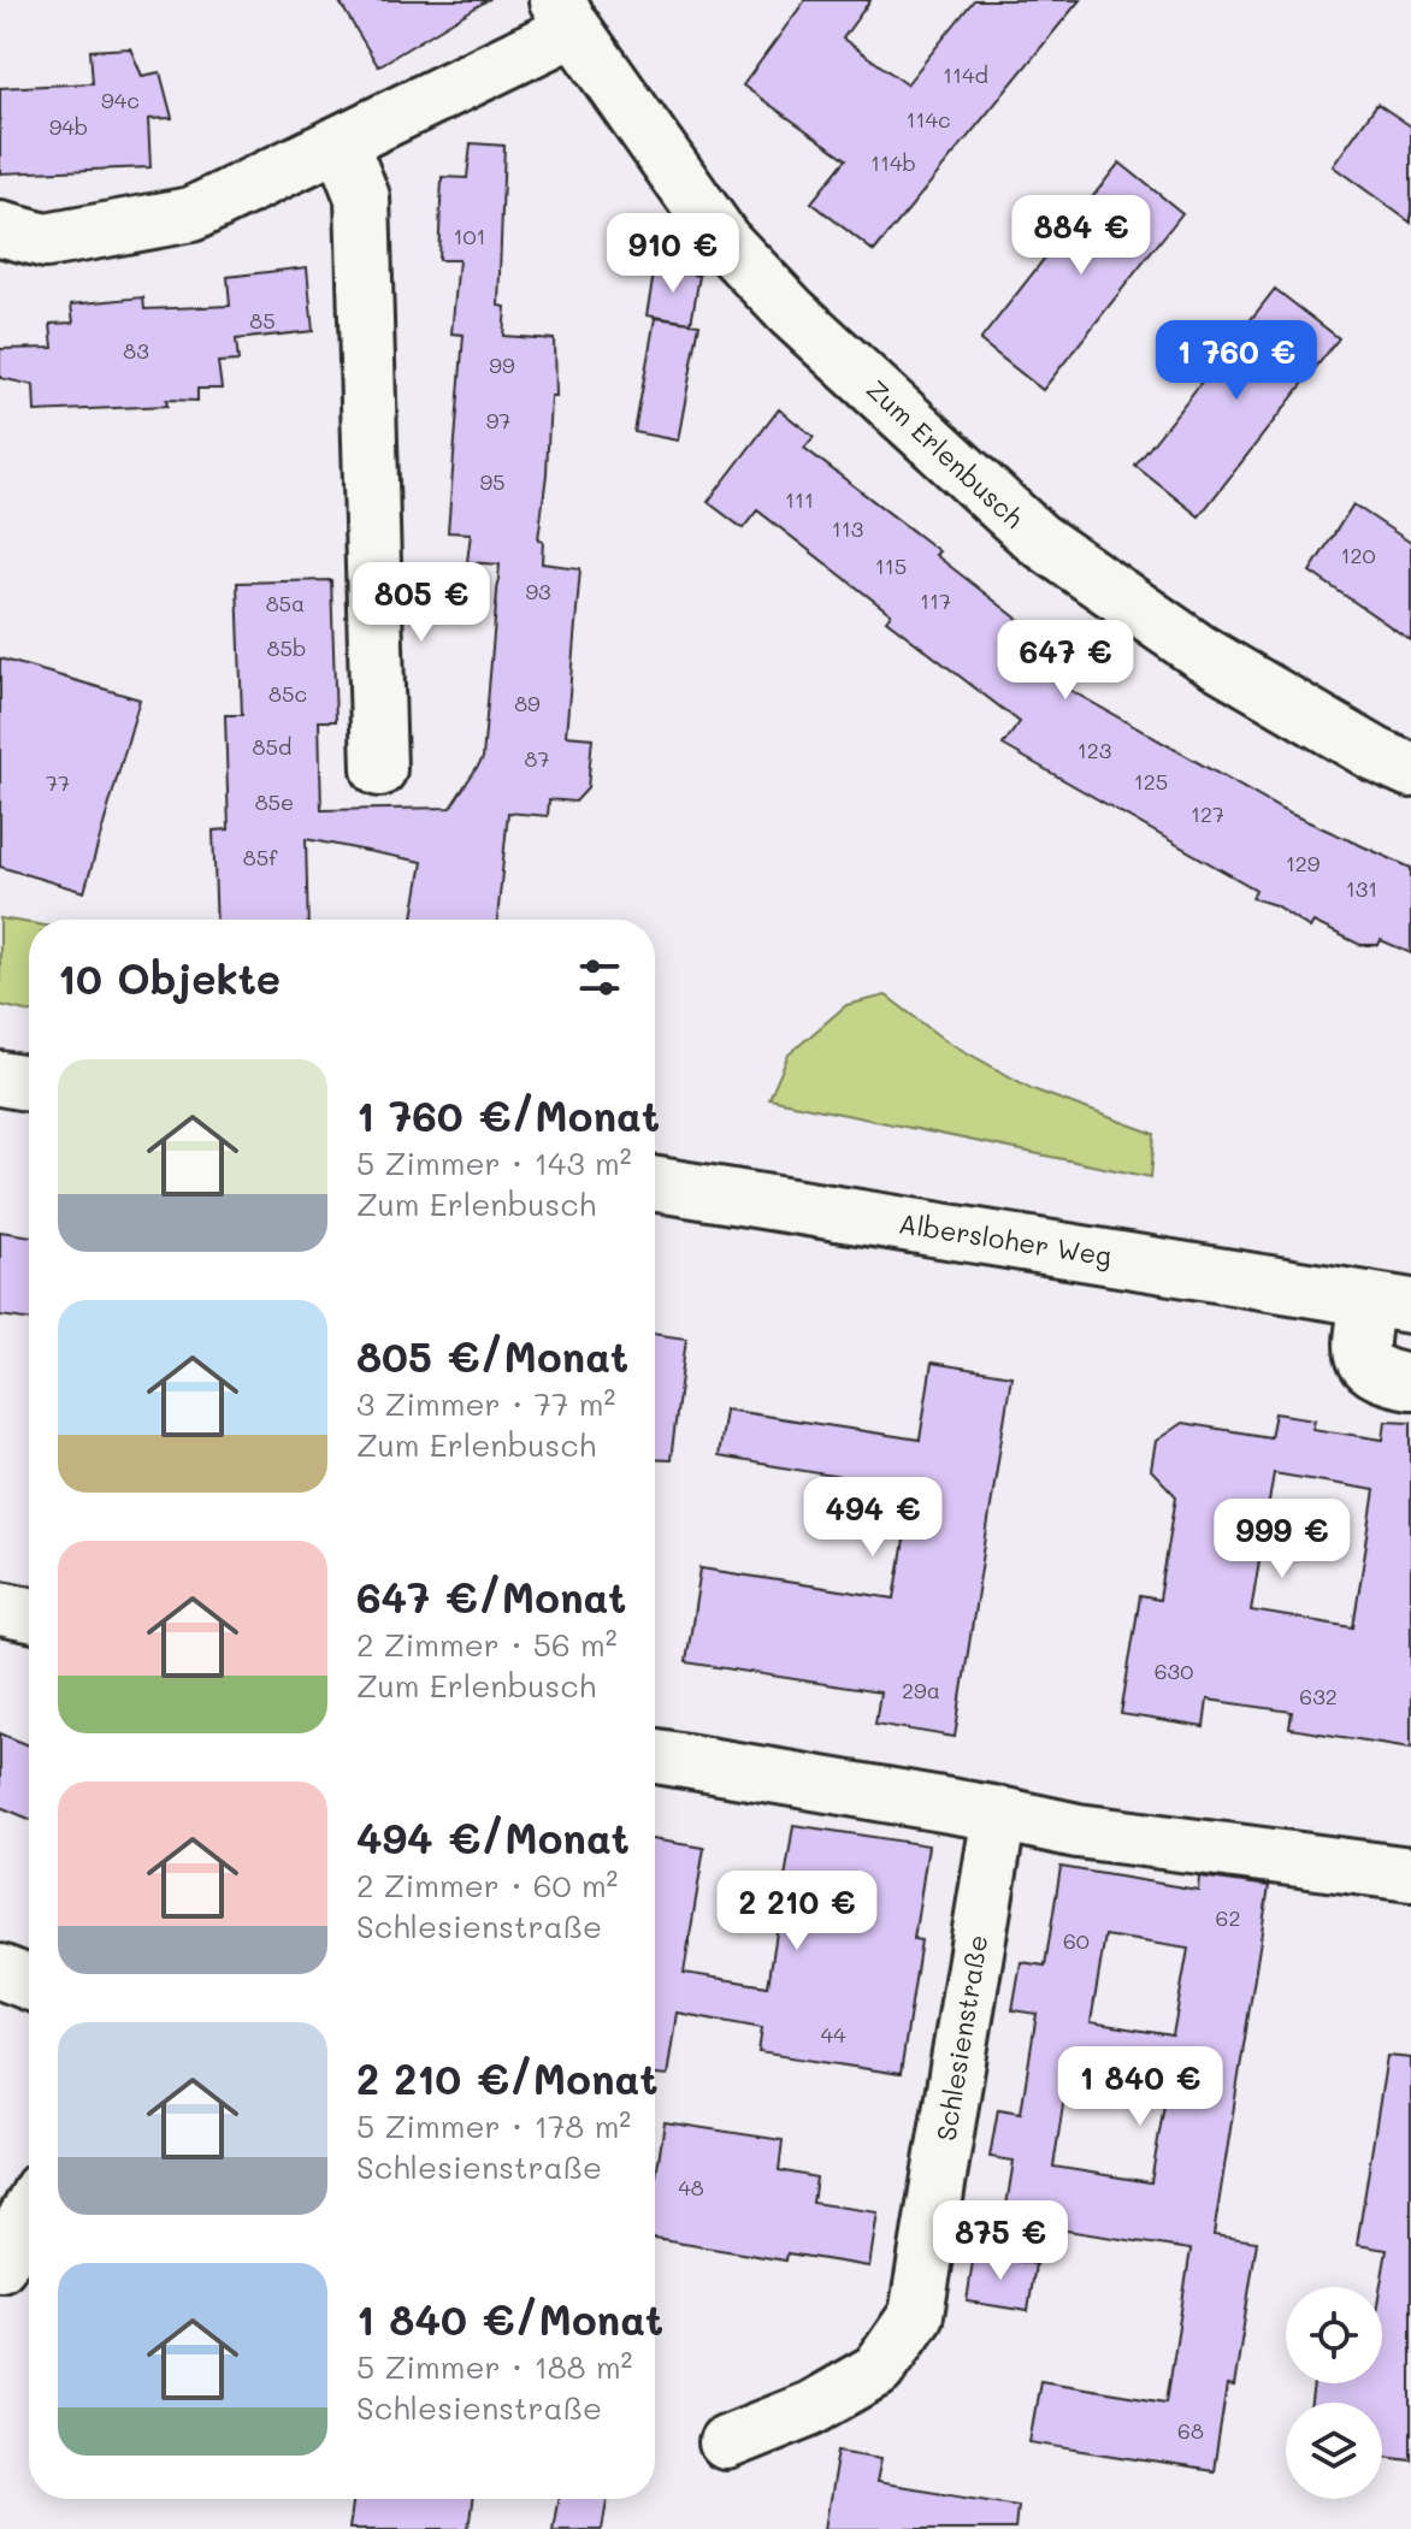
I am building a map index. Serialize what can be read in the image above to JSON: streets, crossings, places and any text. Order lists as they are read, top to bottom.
{
  "streets": {
    "street": ["Zum Erlenbusch", "Albersloher Weg", "Schlesienstraße"]
  },
  "house_numbers": [
    "114d",
    "94c",
    "114c",
    "94b",
    "114b",
    "101",
    "85",
    "83",
    "99",
    "97",
    "95",
    "111",
    "113",
    "120",
    "115",
    "93",
    "117",
    "85a",
    "85b",
    "85c",
    "89",
    "85d",
    "123",
    "87",
    "125",
    "77",
    "85e",
    "127",
    "85f",
    "129",
    "131",
    "630",
    "29a",
    "632",
    "62",
    "60",
    "44",
    "48",
    "68"
  ],
  "page": {
    "price": [
      "884 €",
      "910 €",
      "1 760 €",
      "805 €",
      "647 €",
      "494 €",
      "999 €",
      "2 210 €",
      "1 840 €",
      "875 €"
    ],
    "heading": "10 Objekte",
    "list": [
      {
        "name": "1 760 €/Monat",
        "note": "5 Zimmer · 143 m² · Zum Erlenbusch"
      },
      {
        "name": "805 €/Monat",
        "note": "3 Zimmer · 77 m² · Zum Erlenbusch"
      },
      {
        "name": "647 €/Monat",
        "note": "2 Zimmer · 56 m² · Zum Erlenbusch"
      },
      {
        "name": "494 €/Monat",
        "note": "2 Zimmer · 60 m² · Schlesienstraße"
      },
      {
        "name": "2 210 €/Monat",
        "note": "5 Zimmer · 178 m² · Schlesienstraße"
      },
      {
        "name": "1 840 €/Monat",
        "note": "5 Zimmer · 188 m² · Schlesienstraße"
      }
    ]
  }
}
